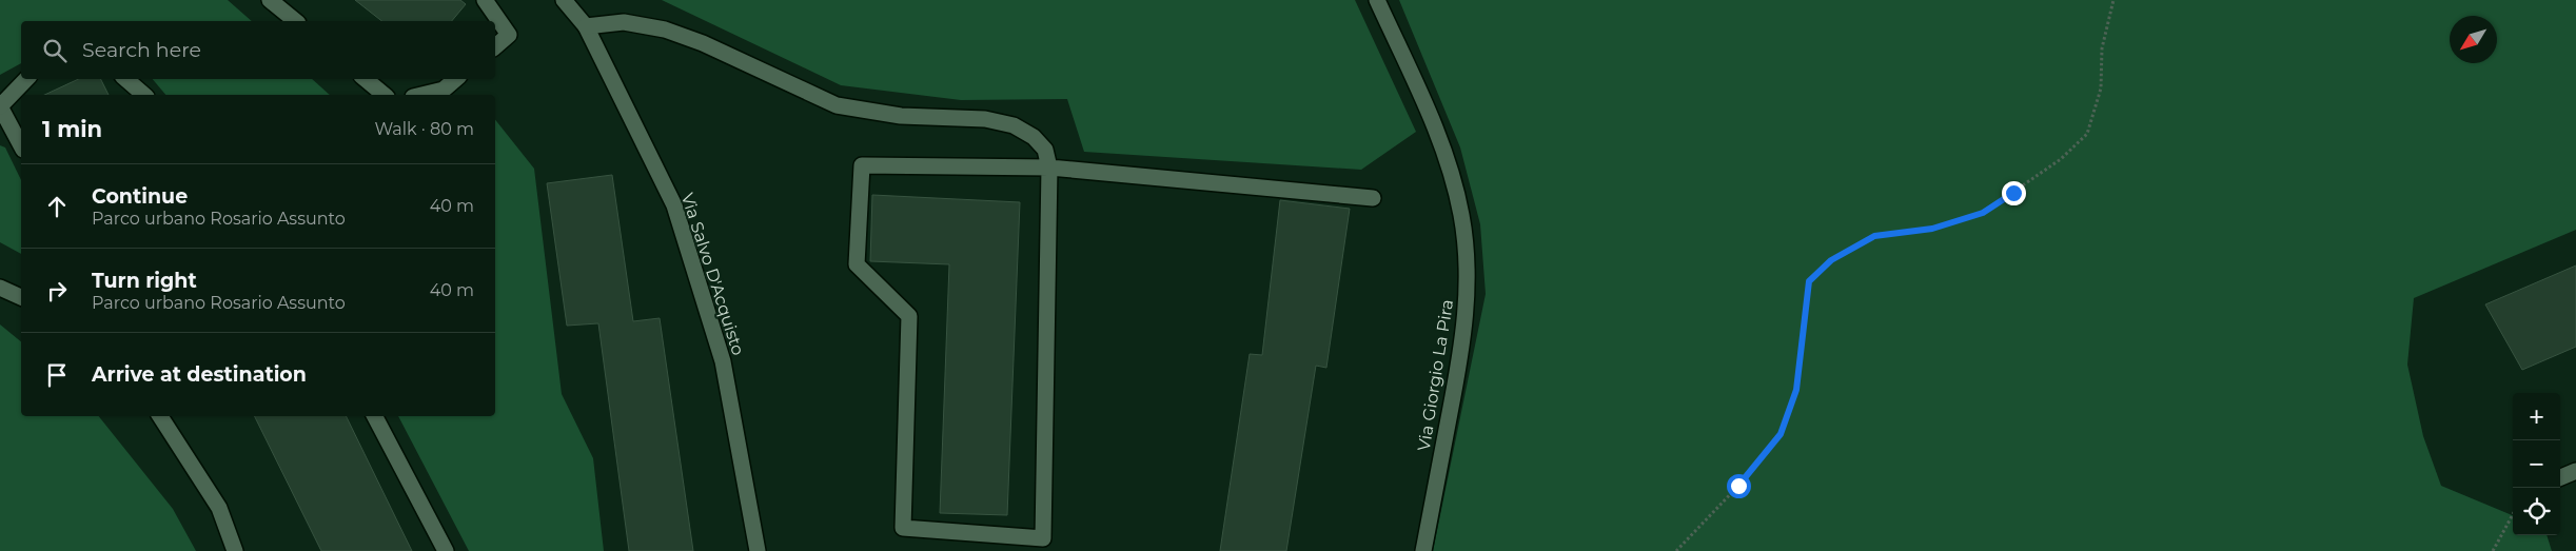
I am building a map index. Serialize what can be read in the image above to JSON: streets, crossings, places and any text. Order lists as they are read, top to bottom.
{
  "streets": {
    "street": ["Via Salvo D'Acquisto", "Via Giorgio La Pira"]
  },
  "north": "bottom left",
  "page": {
    "search": "Search here",
    "heading": ["1 min", "Walk · 80 m"],
    "list": [
      ["Continue", "Parco urbano Rosario Assunto", "40 m"],
      ["Turn right", "Parco urbano Rosario Assunto", "40 m"],
      "Arrive at destination"
    ],
    "map_buttons": ["+", "−"]
  }
}
